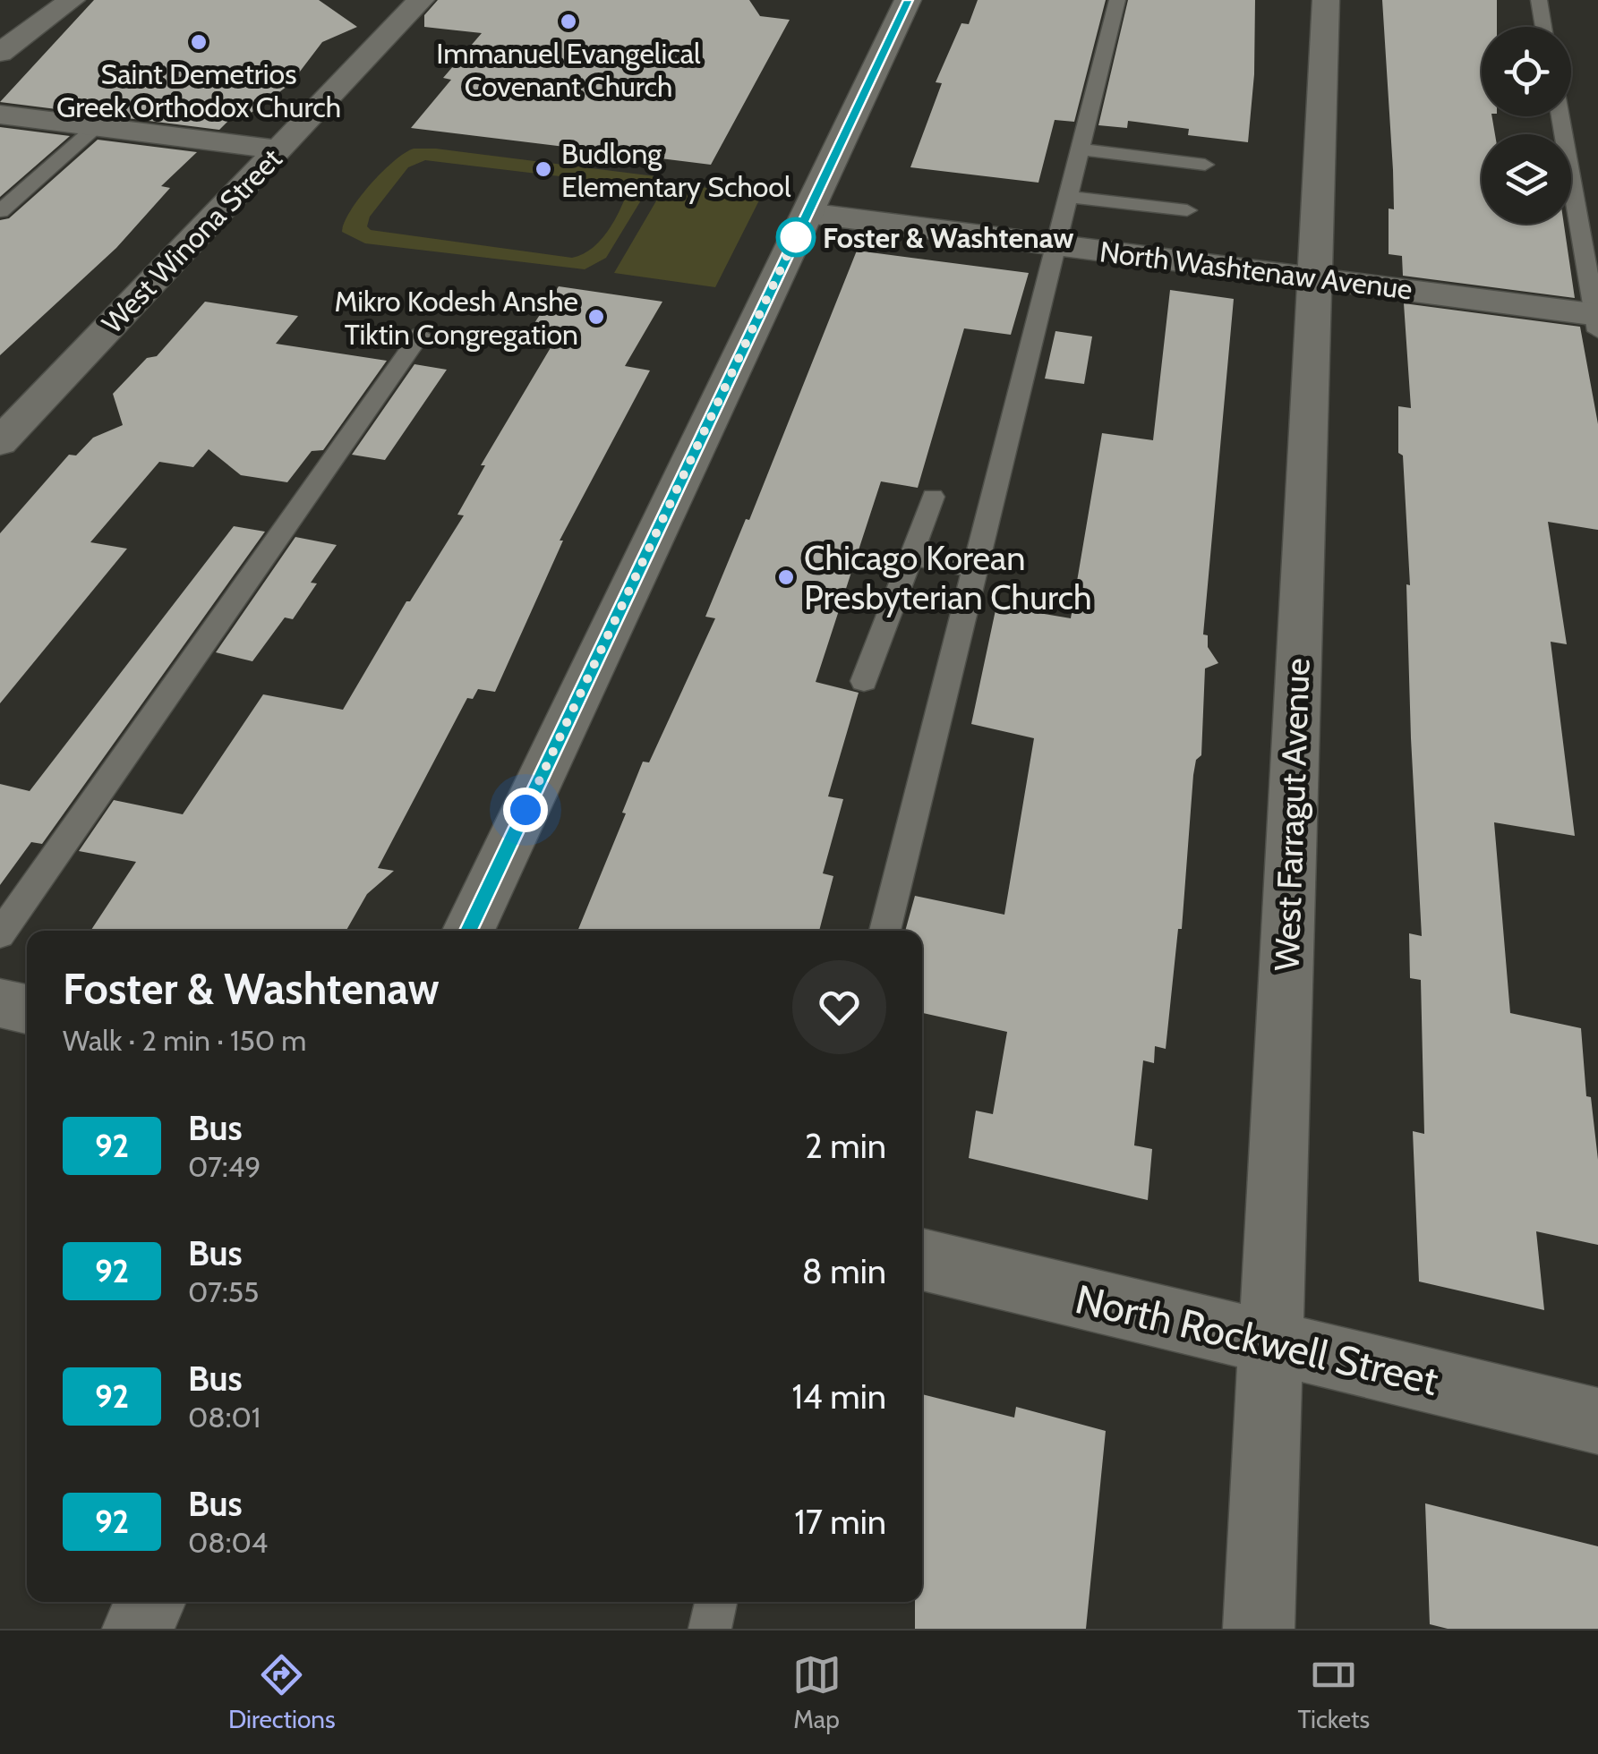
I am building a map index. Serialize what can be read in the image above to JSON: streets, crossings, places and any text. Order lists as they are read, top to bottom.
{
  "streets": {
    "street": [
      "West Winona Street",
      "North Washtenaw Avenue",
      "West Farragut Avenue",
      "North Rockwell Street"
    ]
  },
  "crossings": [
    ["North Washtenaw Avenue", "West Farragut Avenue"],
    ["West Farragut Avenue", "North Rockwell Street"]
  ],
  "places": [
    "Immanuel Evangelical Covenant Church",
    "Saint Demetrios Greek Orthodox Church",
    "Budlong Elementary School",
    "Foster & Washtenaw",
    "Mikro Kodesh Anshe Tiktin Congregation",
    "Chicago Korean Presbyterian Church"
  ],
  "lines": ["bus line 92"],
  "page": {
    "heading": ["Foster & Washtenaw", "Walk · 2 min · 150 m"],
    "list": [
      {
        "mark": "92",
        "name": "Bus",
        "note": "07:49",
        "value": "2 min"
      },
      {
        "mark": "92",
        "name": "Bus",
        "note": "07:55",
        "value": "8 min"
      },
      {
        "mark": "92",
        "name": "Bus",
        "note": "08:01",
        "value": "14 min"
      },
      {
        "mark": "92",
        "name": "Bus",
        "note": "08:04",
        "value": "17 min"
      }
    ],
    "tabs": ["Directions", "Map", "Tickets"]
  }
}
